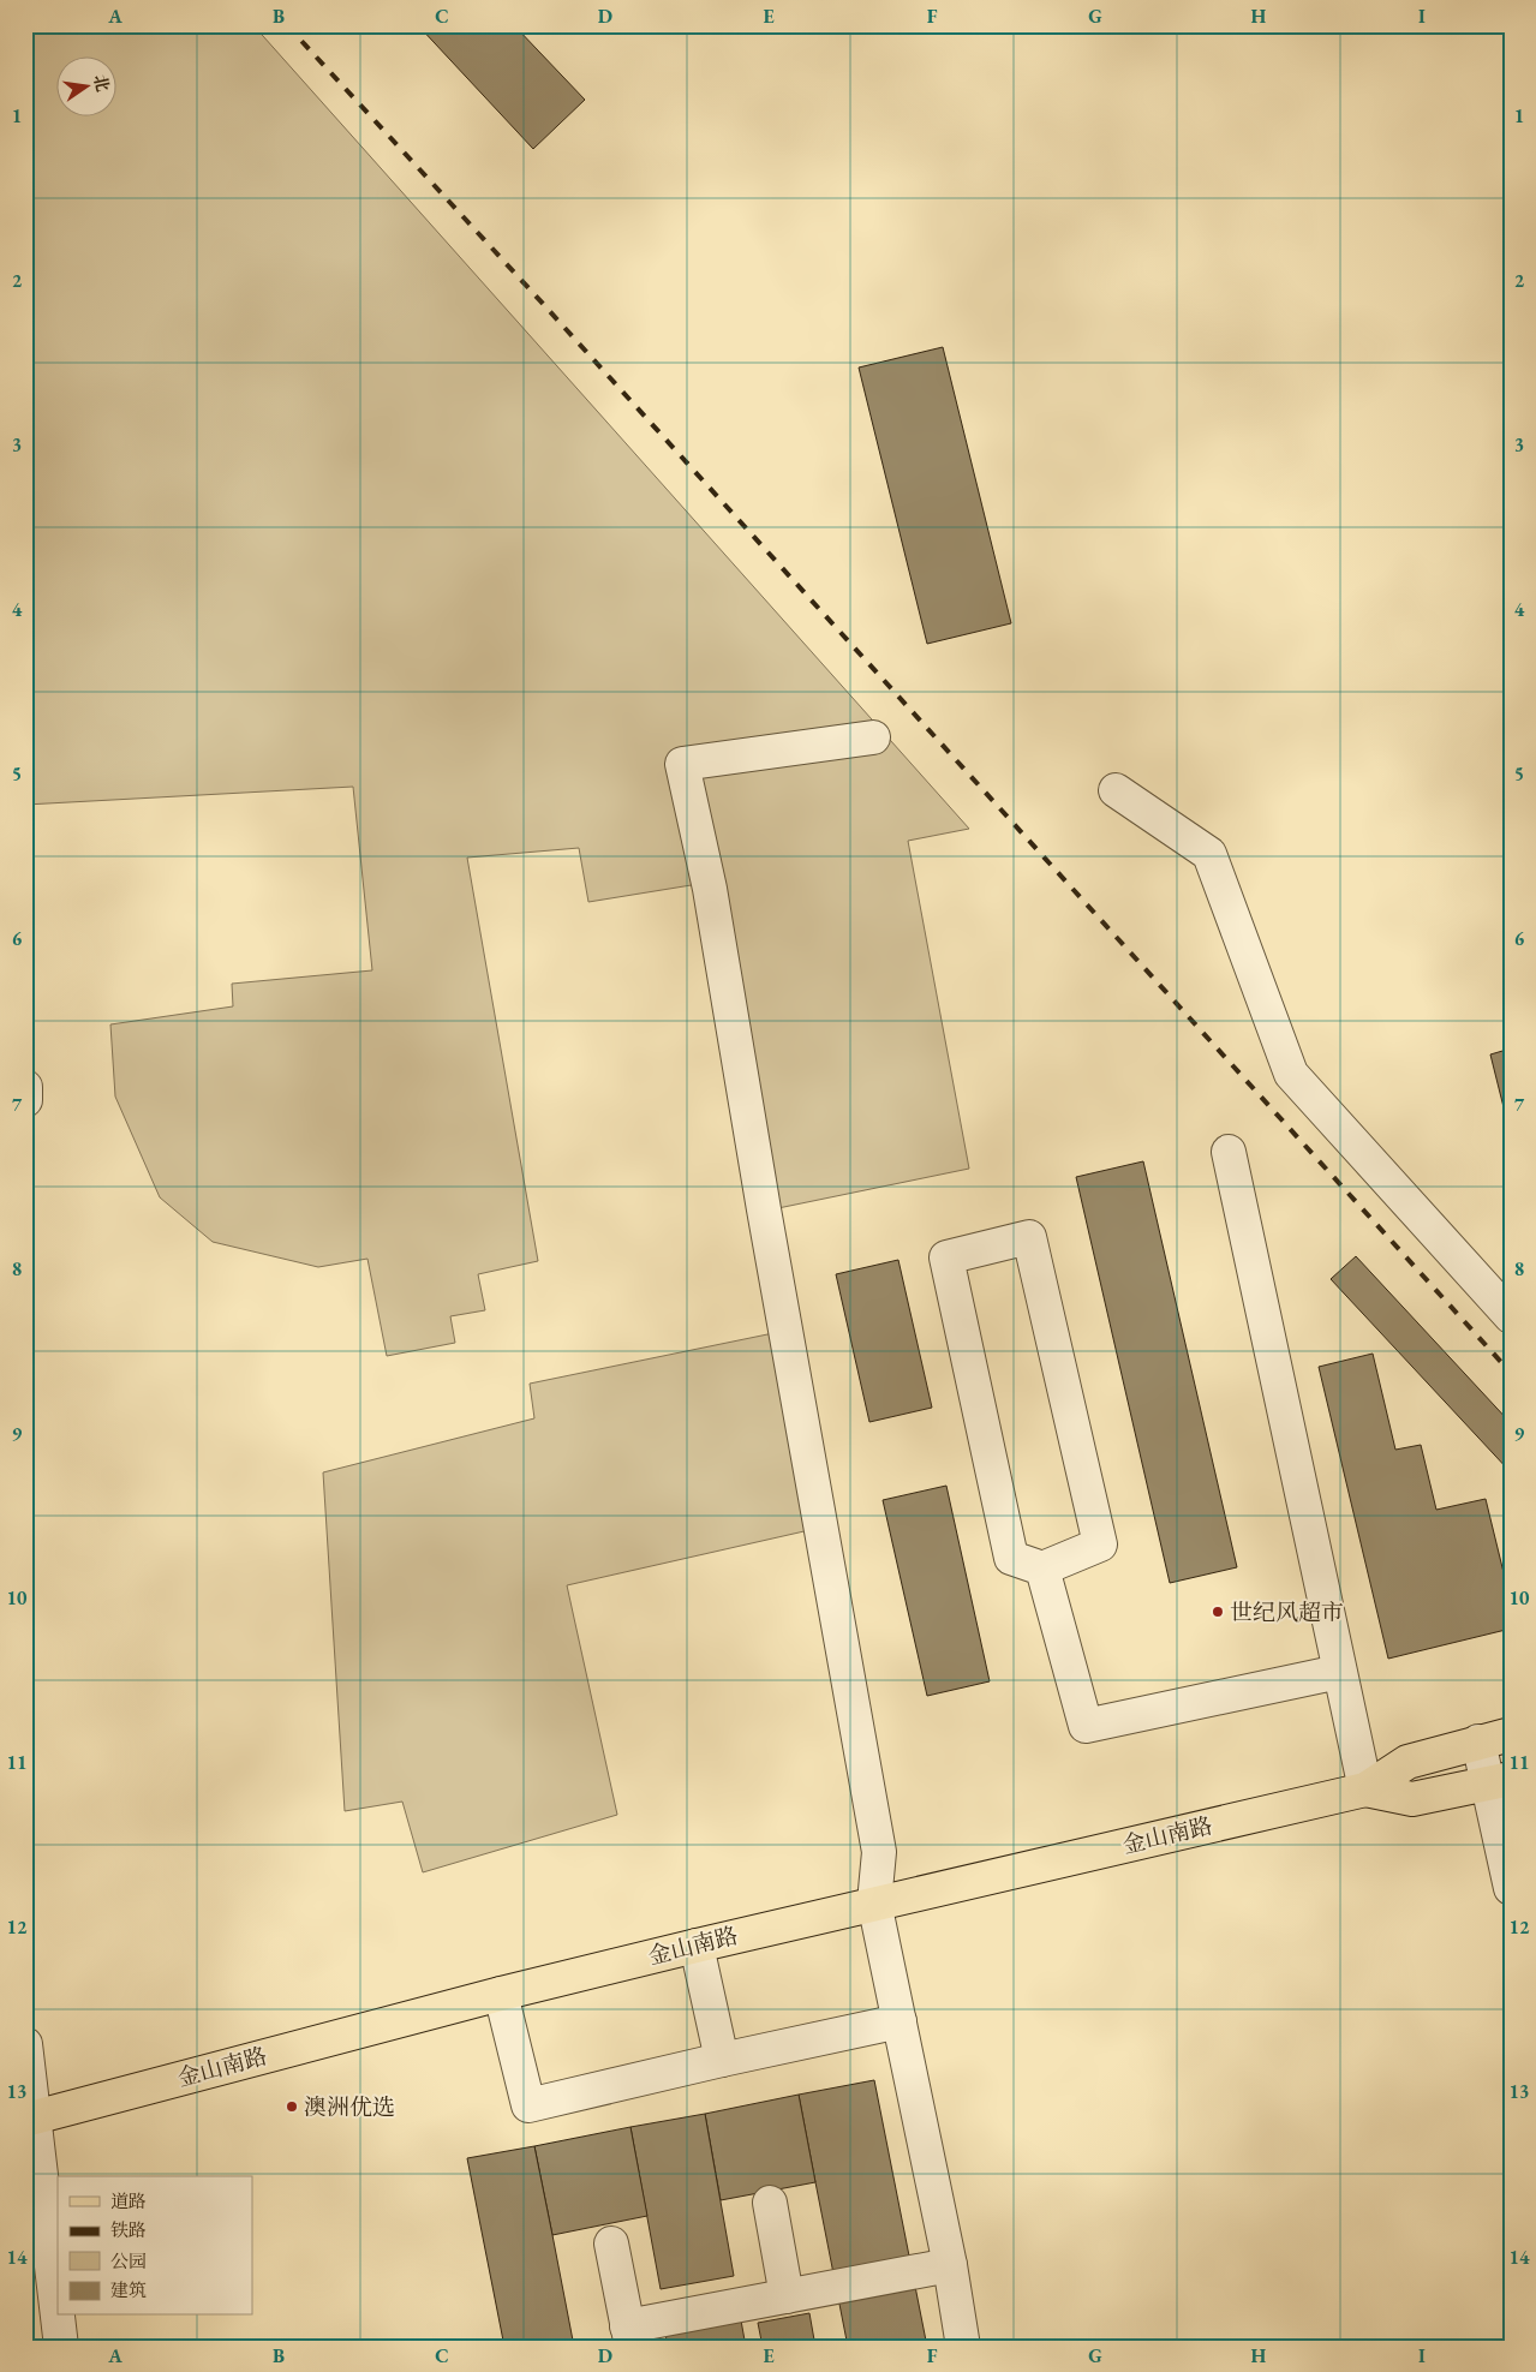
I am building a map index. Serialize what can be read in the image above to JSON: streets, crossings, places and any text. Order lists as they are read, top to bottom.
{
  "streets": {
    "main road": ["金山南路"]
  },
  "places": ["世纪风超市", "澳洲优选"],
  "legend": [
    "道路",
    "铁路",
    "公园",
    "建筑"
  ],
  "north": "right",
  "grid": {
    "columns": [
      "A",
      "B",
      "C",
      "D",
      "E",
      "F",
      "G",
      "H",
      "I"
    ],
    "rows": [
      "1",
      "2",
      "3",
      "4",
      "5",
      "6",
      "7",
      "8",
      "9",
      "10",
      "11",
      "12",
      "13",
      "14"
    ]
  }
}
